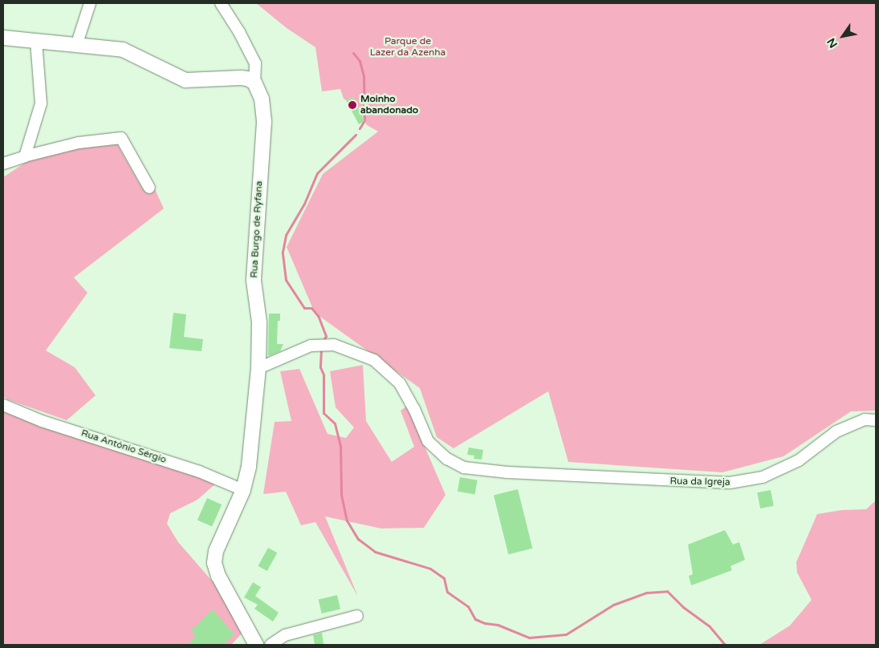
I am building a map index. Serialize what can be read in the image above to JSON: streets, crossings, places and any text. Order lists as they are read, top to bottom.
{
  "streets": {
    "main road": ["Rua Burgo de Ryfana"],
    "street": ["Rua António Sérgio", "Rua da Igreja"]
  },
  "crossings": [
    ["Rua Burgo de Ryfana", "Rua António Sérgio"],
    ["Rua Burgo de Ryfana", "Rua da Igreja"]
  ],
  "parks": ["Parque de Lazer da Azenha"],
  "places": ["Moinho abandonado"],
  "north": "bottom left"
}
